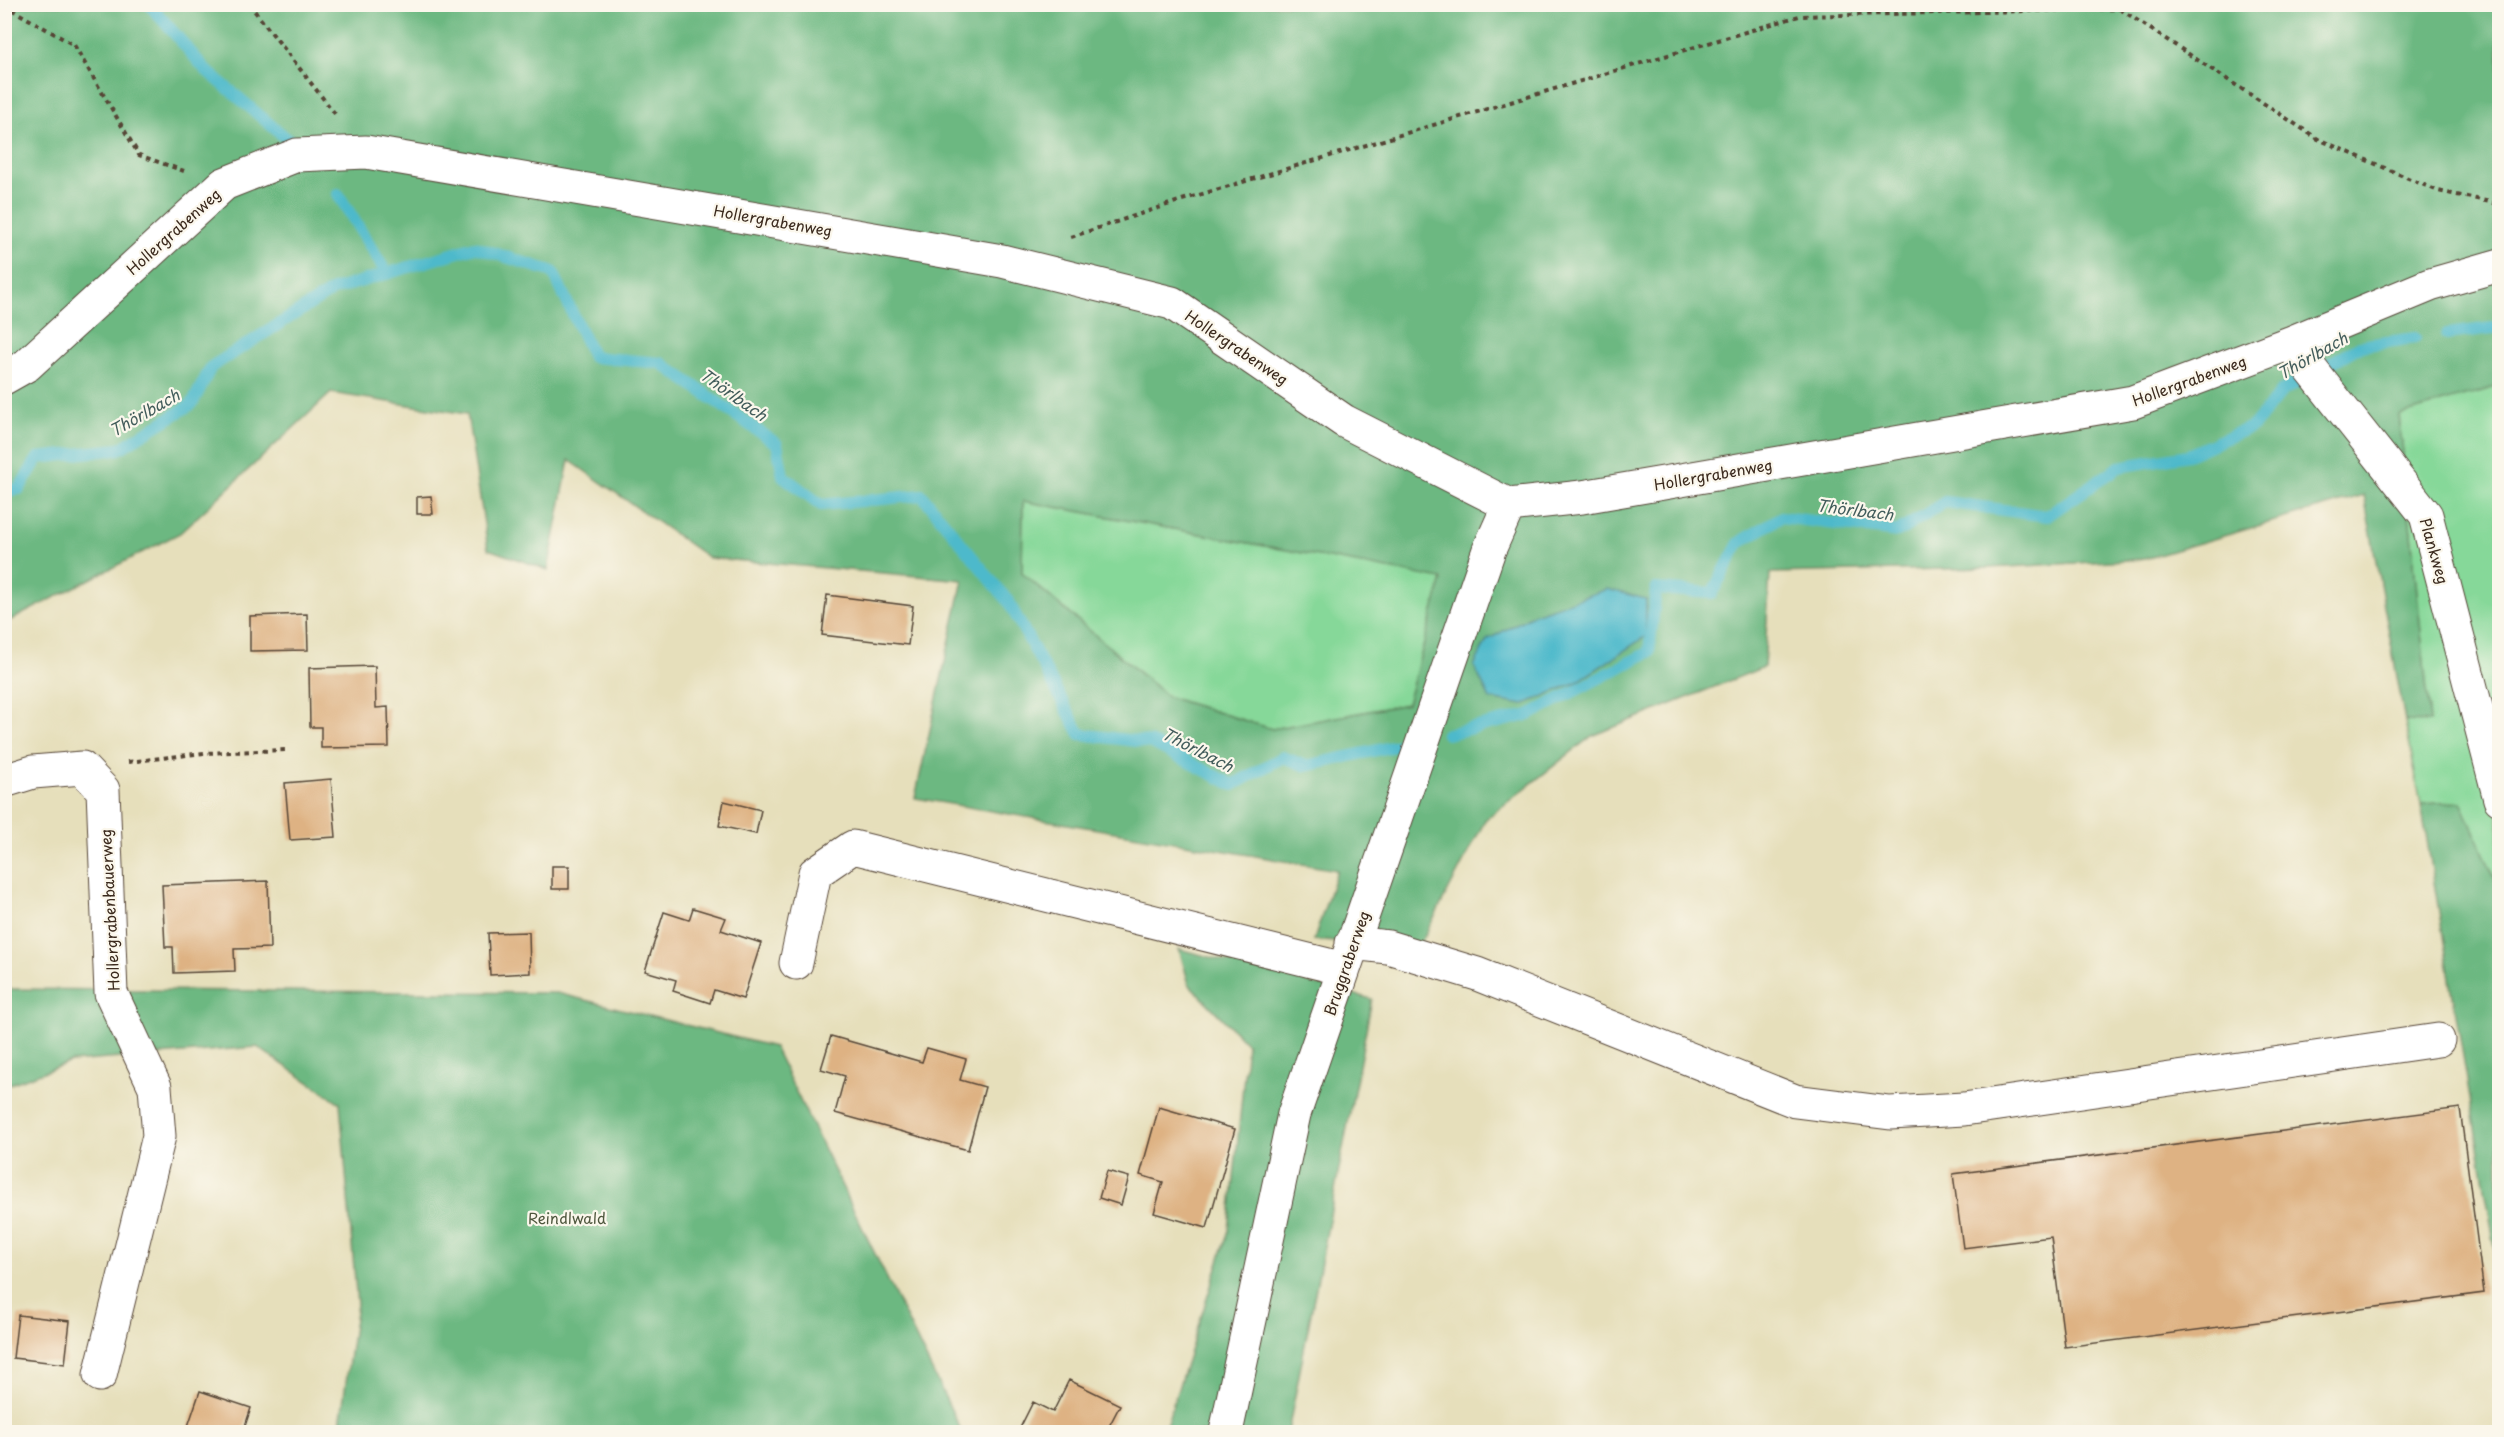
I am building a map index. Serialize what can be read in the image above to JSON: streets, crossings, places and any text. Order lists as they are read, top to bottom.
{
  "streets": {
    "street": [
      "Hollergrabenweg",
      "Plankweg",
      "Hollergrabenbauerweg",
      "Bruggraberweg"
    ]
  },
  "crossings": [
    ["Hollergrabenweg", "Plankweg"],
    ["Hollergrabenweg", "Bruggraberweg"]
  ],
  "water": ["Thörlbach"],
  "parks": ["Reindlwald"]
}
